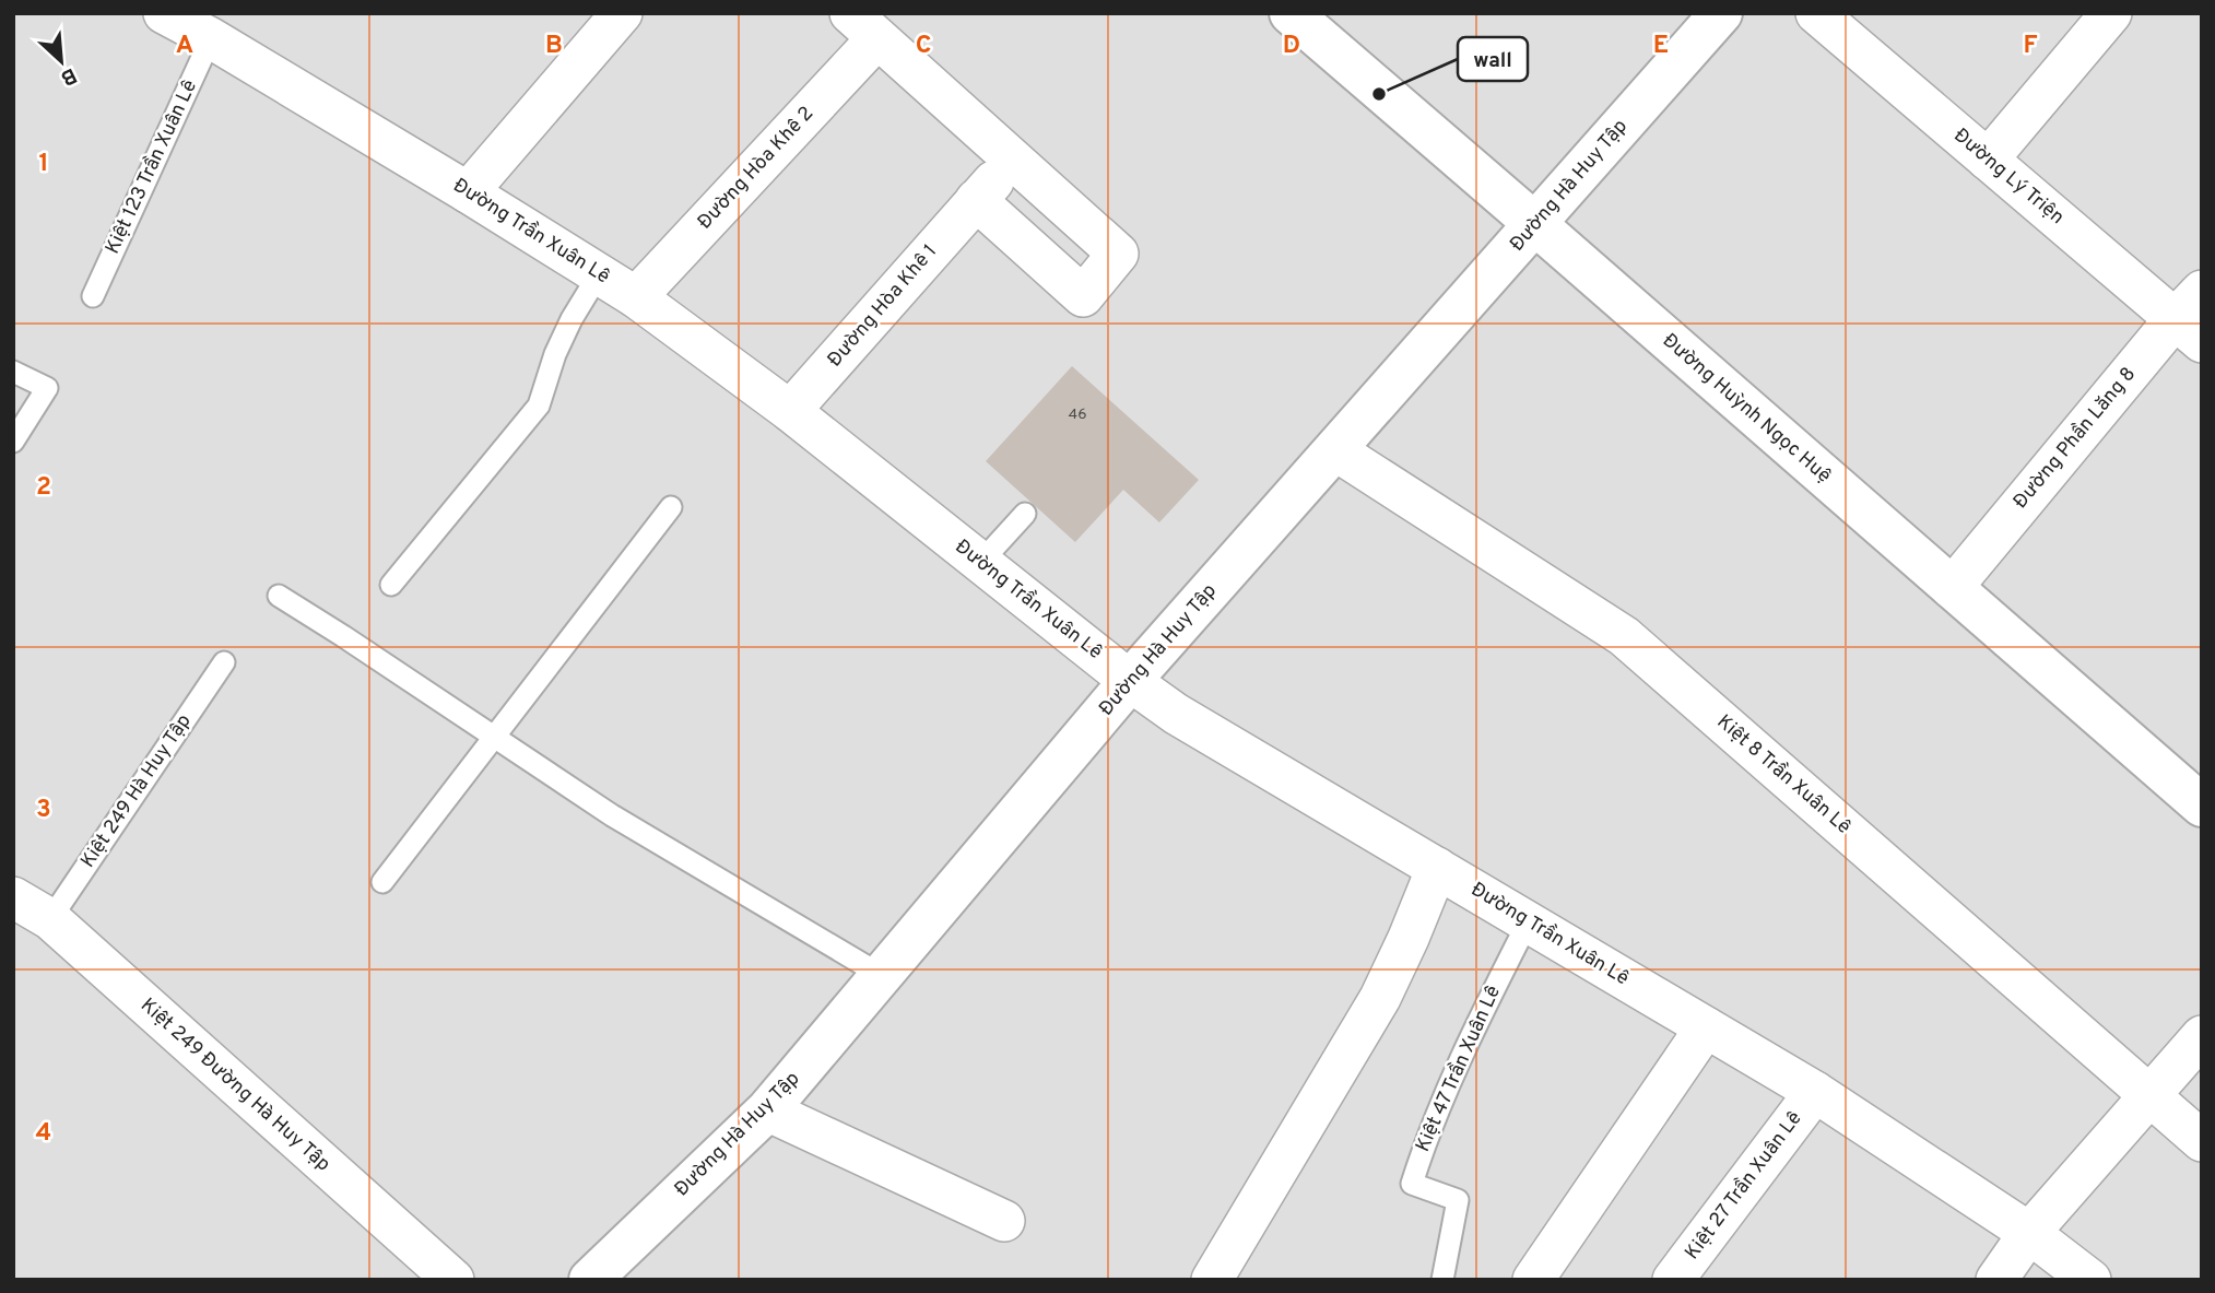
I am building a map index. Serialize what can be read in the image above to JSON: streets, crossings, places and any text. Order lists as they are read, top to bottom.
{
  "streets": {
    "street": [
      "Đường Hòa Khê 2",
      "Đường Lý Triện",
      "Đường Hà Huy Tập",
      "Đường Trần Xuân Lê",
      "Đường Hòa Khê 1",
      "Đường Huỳnh Ngọc Huệ",
      "Đường Phần Lăng 8",
      "Kiệt 8 Trần Xuân Lê",
      "Kiệt 249 Đường Hà Huy Tập",
      "Kiệt 27 Trần Xuân Lê"
    ],
    "lane": ["Kiệt 123 Trần Xuân Lê", "Kiệt 249 Hà Huy Tập", "Kiệt 47 Trần Xuân Lê"]
  },
  "crossings": [
    ["Kiệt 123 Trần Xuân Lê", "Đường Trần Xuân Lê"],
    ["Đường Hòa Khê 2", "Đường Trần Xuân Lê"],
    ["Đường Lý Triện", "Đường Phần Lăng 8"],
    ["Đường Hà Huy Tập", "Đường Trần Xuân Lê"],
    ["Đường Hà Huy Tập", "Đường Huỳnh Ngọc Huệ"],
    ["Đường Hà Huy Tập", "Kiệt 8 Trần Xuân Lê"],
    ["Đường Trần Xuân Lê", "Đường Hòa Khê 1"],
    ["Đường Trần Xuân Lê", "Kiệt 47 Trần Xuân Lê"],
    ["Đường Trần Xuân Lê", "Kiệt 27 Trần Xuân Lê"],
    ["Đường Huỳnh Ngọc Huệ", "Đường Phần Lăng 8"],
    ["Kiệt 249 Hà Huy Tập", "Kiệt 249 Đường Hà Huy Tập"]
  ],
  "places": ["wall"],
  "house_numbers": ["46"],
  "north": "bottom right",
  "grid": {
    "columns": [
      "A",
      "B",
      "C",
      "D",
      "E",
      "F"
    ],
    "rows": [
      "1",
      "2",
      "3",
      "4"
    ]
  }
}
